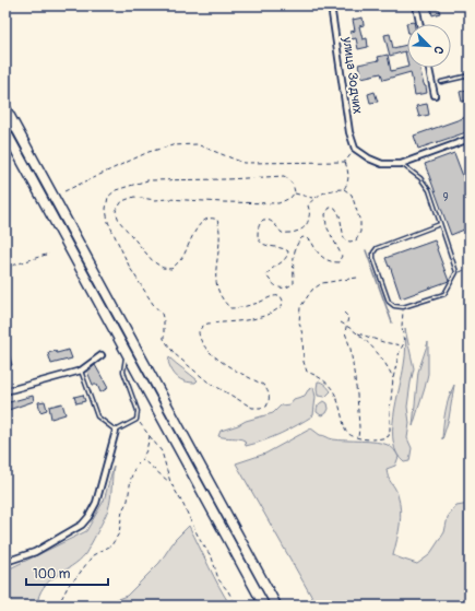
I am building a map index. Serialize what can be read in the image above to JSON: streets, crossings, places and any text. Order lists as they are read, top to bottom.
{
  "streets": {
    "street": ["улица Зодчих"]
  },
  "house_numbers": ["9"],
  "scale_bar": "100 m",
  "north": "bottom right"
}
